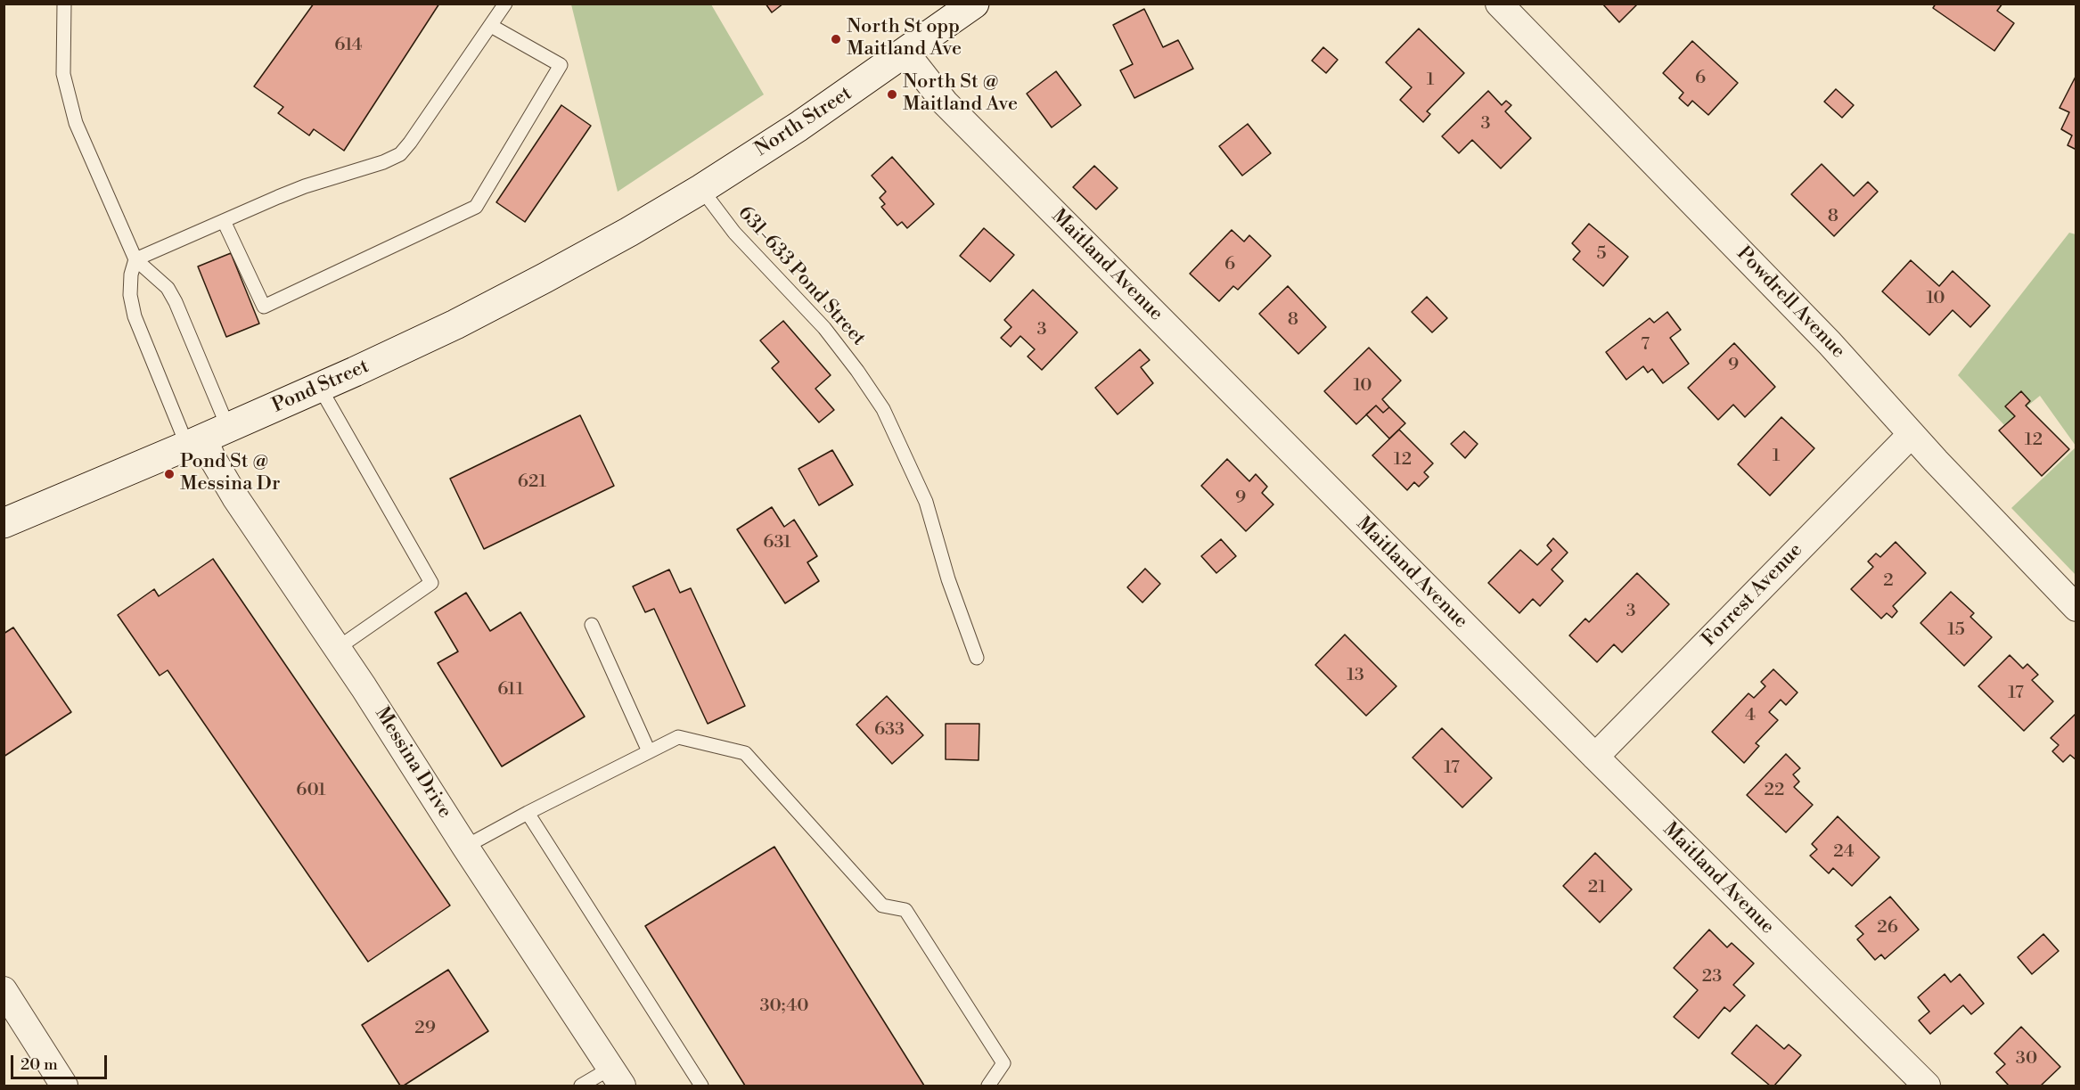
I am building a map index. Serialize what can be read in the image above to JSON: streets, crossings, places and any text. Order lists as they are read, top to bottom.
{
  "streets": {
    "main road": ["North Street", "Pond Street"],
    "street": [
      "Maitland Avenue",
      "Powdrell Avenue",
      "Forrest Avenue",
      "Messina Drive"
    ],
    "lane": ["631-633 Pond Street"]
  },
  "crossings": [
    ["North Street", "Maitland Avenue"],
    ["North Street", "631-633 Pond Street"],
    ["North Street", "Pond Street"],
    ["Maitland Avenue", "Forrest Avenue"],
    ["Powdrell Avenue", "Forrest Avenue"],
    ["Pond Street", "Messina Drive"]
  ],
  "places": ["North St opp Maitland Ave", "North St @ Maitland Ave", "Pond St @ Messina Dr"],
  "house_numbers": [
    "614",
    "6",
    "1",
    "3",
    "8",
    "5",
    "6",
    "10",
    "8",
    "3",
    "7",
    "9",
    "10",
    "12",
    "1",
    "12",
    "621",
    "9",
    "631",
    "2",
    "3",
    "15",
    "13",
    "611",
    "17",
    "4",
    "633",
    "17",
    "601",
    "22",
    "24",
    "21",
    "26",
    "23",
    "30;40",
    "29",
    "30"
  ],
  "scale_bar": "20 m"
}
